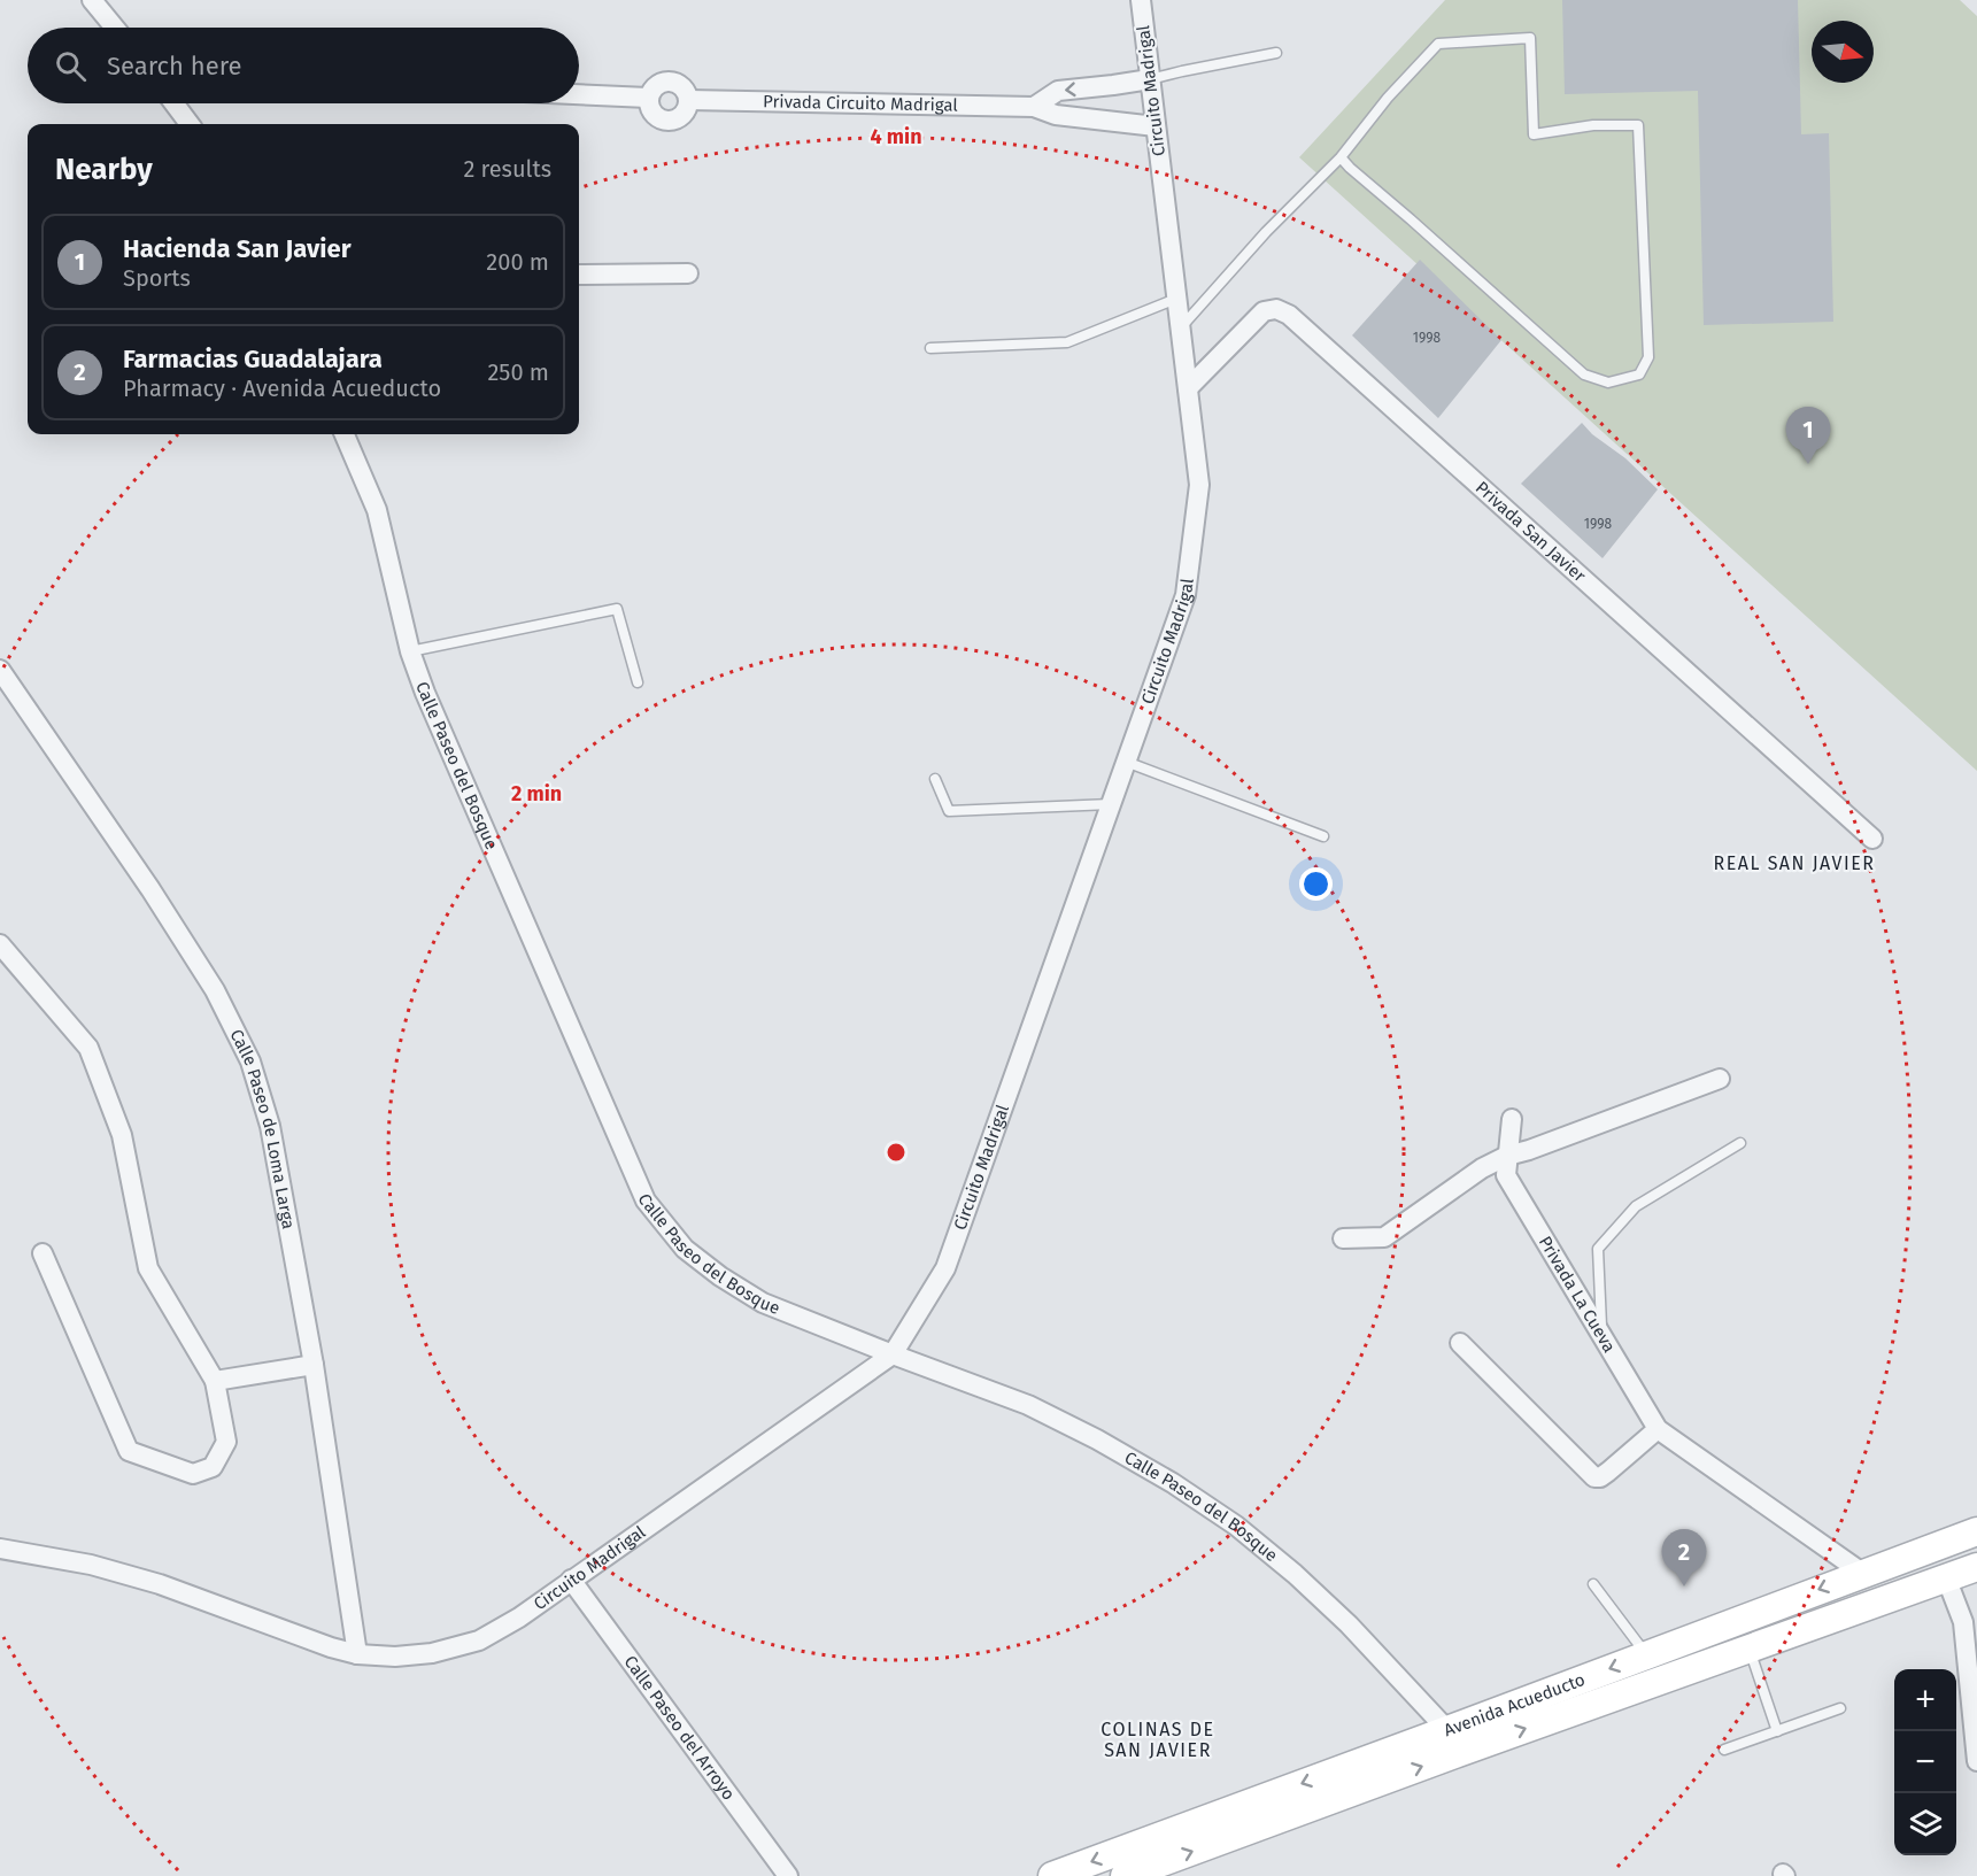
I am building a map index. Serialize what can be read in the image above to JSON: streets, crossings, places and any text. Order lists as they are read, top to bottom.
{
  "streets": {
    "main road": ["Avenida Acueducto"],
    "street": [
      "Circuito Madrigal",
      "Privada Circuito Madrigal",
      "Privada San Javier",
      "Calle Paseo del Bosque",
      "Calle Paseo de Loma Larga",
      "Privada La Cueva",
      "Calle Paseo del Arroyo"
    ]
  },
  "crossings": [
    ["Circuito Madrigal", "Privada Circuito Madrigal"],
    ["Circuito Madrigal", "Privada San Javier"],
    ["Circuito Madrigal", "Calle Paseo del Bosque"],
    ["Circuito Madrigal", "Calle Paseo de Loma Larga"],
    ["Circuito Madrigal", "Calle Paseo del Arroyo"],
    ["Calle Paseo del Bosque", "Avenida Acueducto"],
    ["Privada La Cueva", "Avenida Acueducto"]
  ],
  "districts": ["REAL SAN JAVIER", "COLINAS DE SAN JAVIER"],
  "house_numbers": ["1998", "1998"],
  "north": "right",
  "page": {
    "search": "Search here",
    "heading": ["Nearby", "2 results"],
    "list": [
      {
        "mark": "1",
        "name": "Hacienda San Javier",
        "note": "Sports",
        "value": "200 m"
      },
      {
        "mark": "2",
        "name": "Farmacias Guadalajara",
        "note": "Pharmacy · Avenida Acueducto",
        "value": "250 m"
      }
    ],
    "pins": ["1", "2"],
    "map_buttons": ["+", "−"]
  },
  "rings": ["4 min", "2 min"]
}
